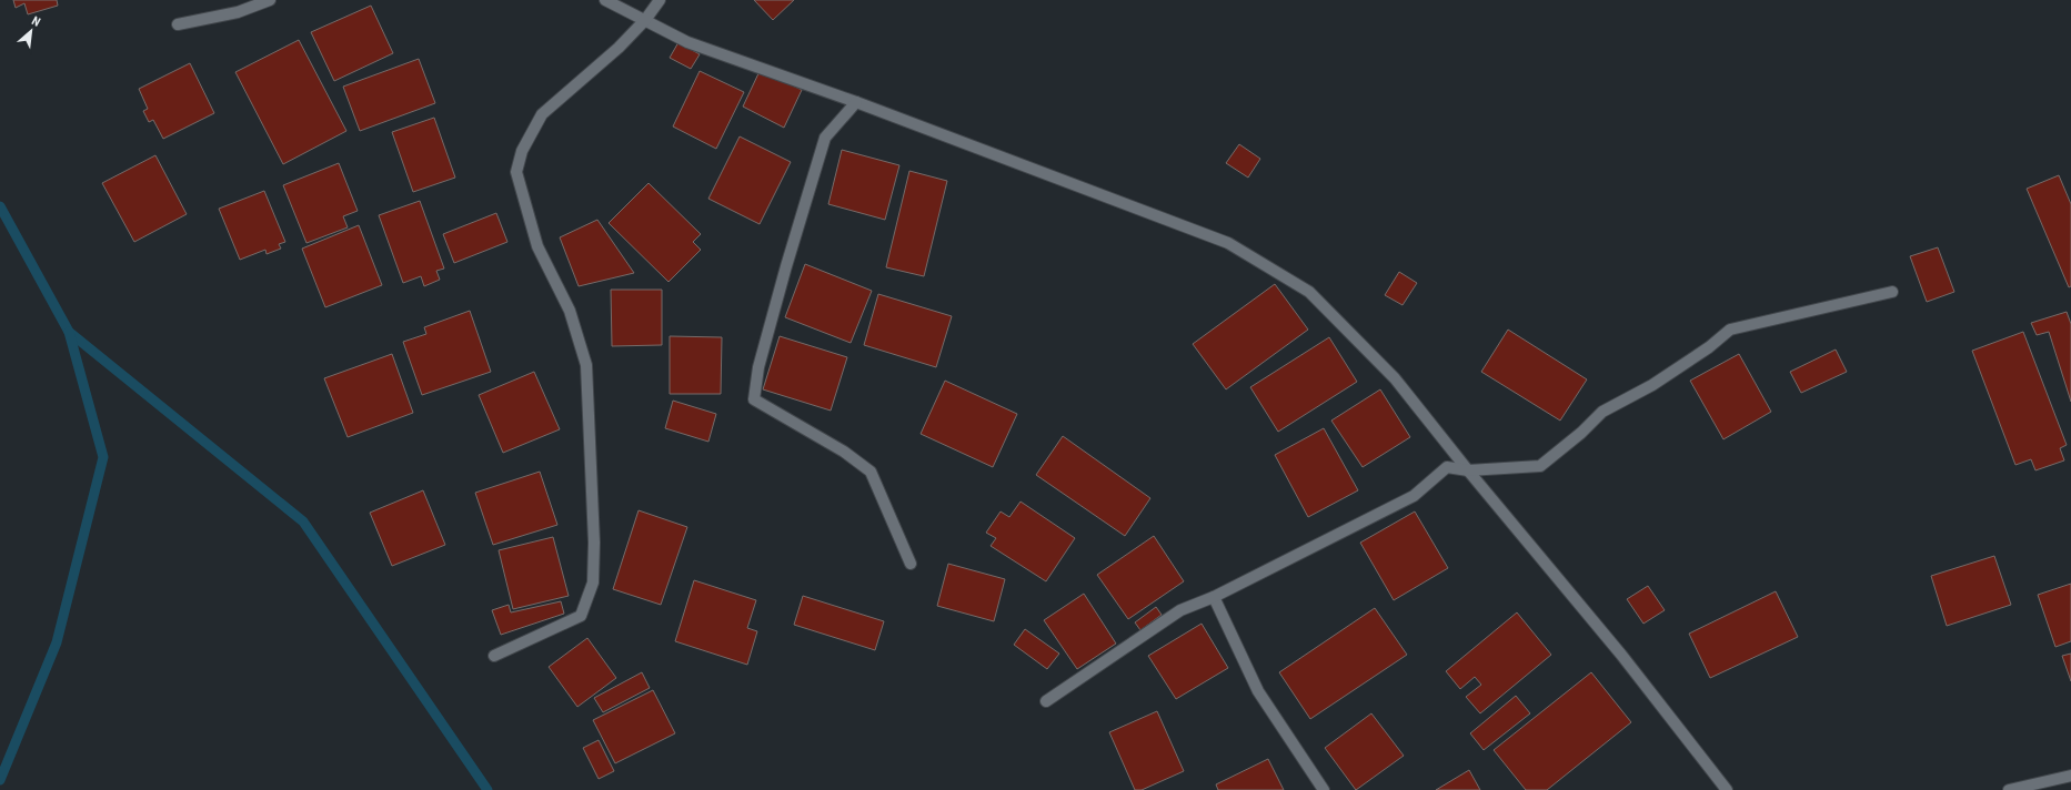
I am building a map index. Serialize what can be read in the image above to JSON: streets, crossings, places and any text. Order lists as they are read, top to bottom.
{
  "north": "top right"
}
